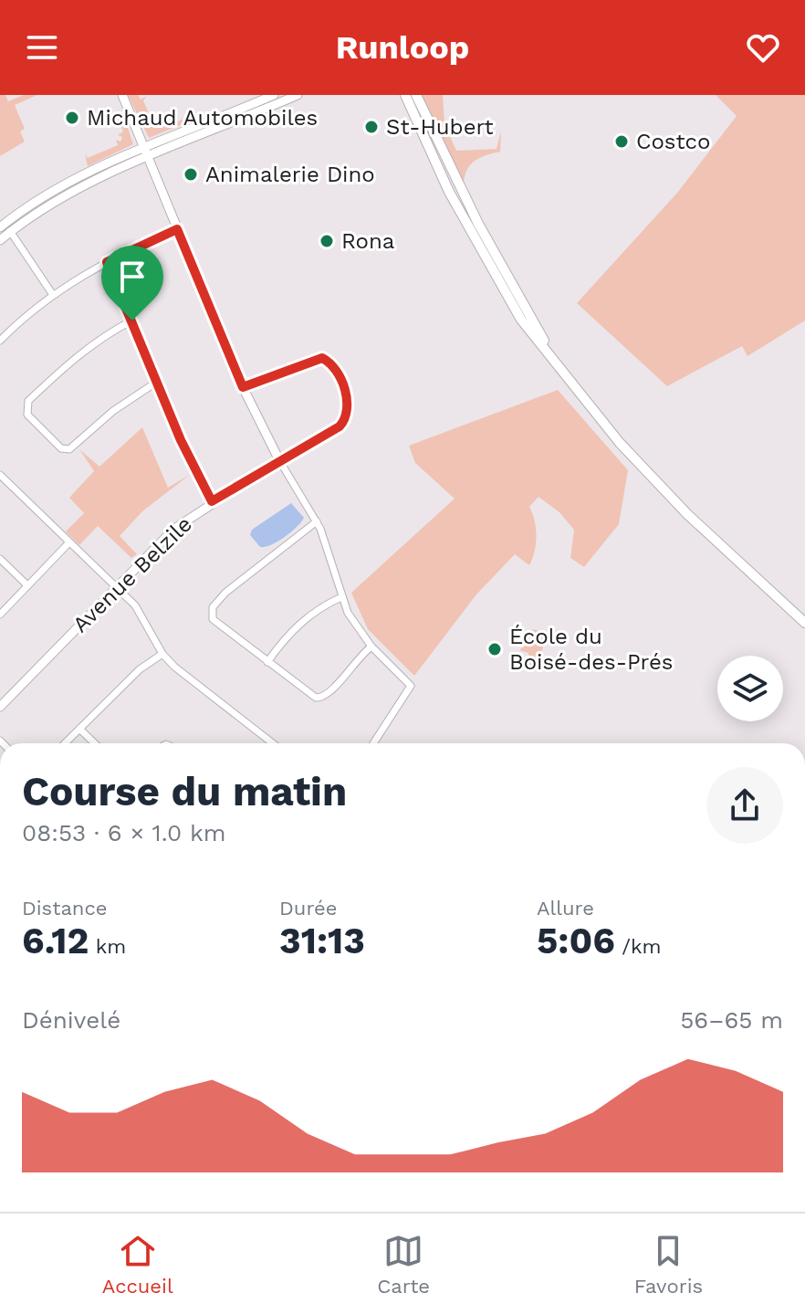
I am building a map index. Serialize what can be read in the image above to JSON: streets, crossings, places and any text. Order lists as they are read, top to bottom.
{
  "streets": {
    "street": ["Avenue Belzile"]
  },
  "places": [
    "Michaud Automobiles",
    "St-Hubert",
    "Costco",
    "Animalerie Dino",
    "Rona",
    "École du Boisé-des-Prés"
  ],
  "page": {
    "header": "Runloop",
    "heading": ["Course du matin", "08:53 · 6 × 1.0 km"],
    "stats": [
      ["Distance", "6.12 km"],
      ["Durée", "31:13"],
      ["Allure", "5:06 /km"]
    ],
    "chart": ["Dénivelé", "56–65 m"],
    "tabs": ["Accueil", "Carte", "Favoris"]
  }
}
